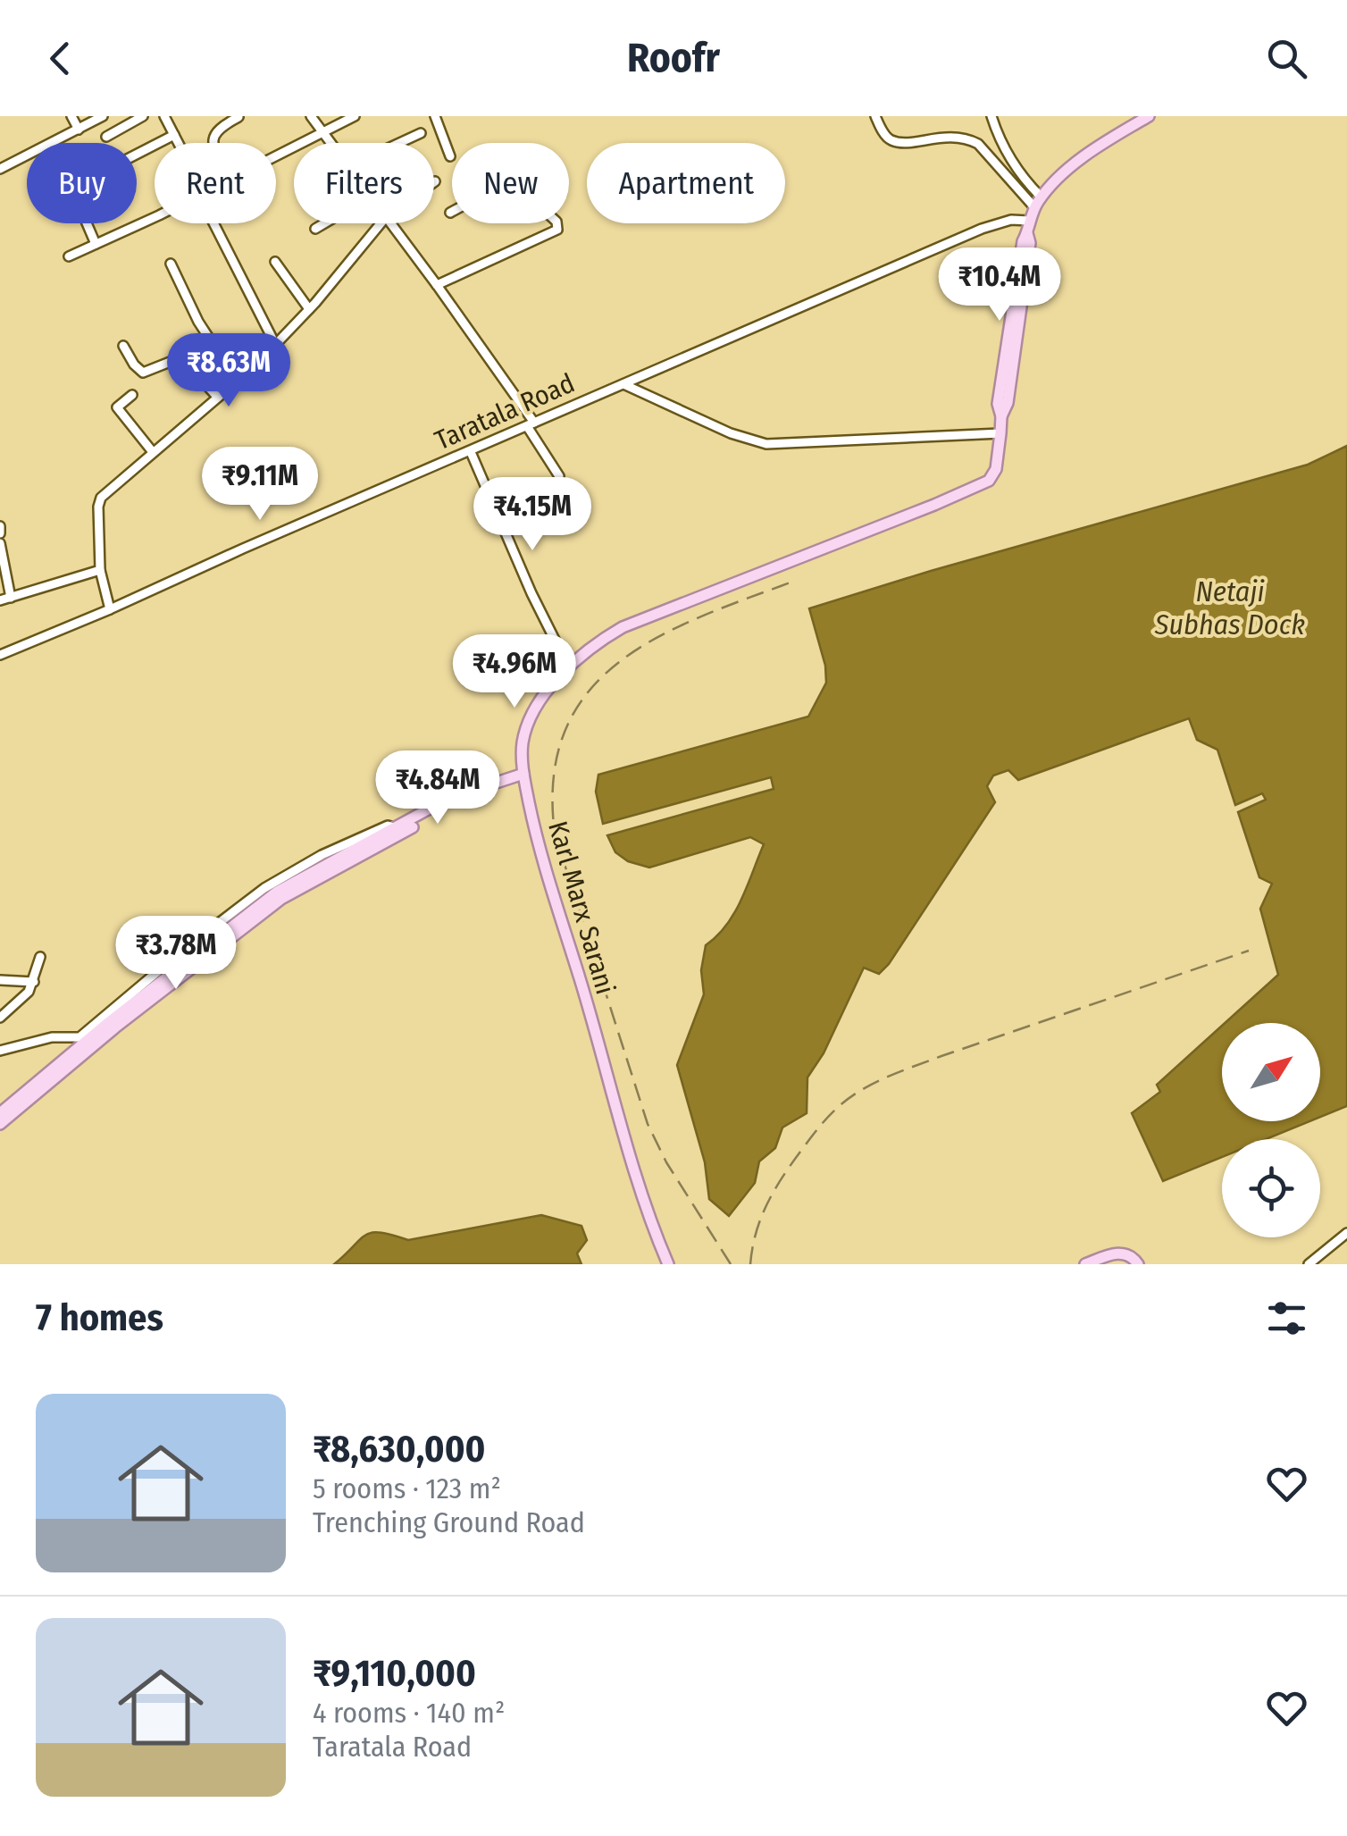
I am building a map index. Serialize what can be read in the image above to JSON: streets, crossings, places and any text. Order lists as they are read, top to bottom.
{
  "streets": {
    "main road": ["Karl Marx Sarani"],
    "street": ["Taratala Road"]
  },
  "crossings": [
    ["Taratala Road", "Karl Marx Sarani"]
  ],
  "water": ["Netaji Subhas Dock"],
  "north": "top right",
  "page": {
    "header": "Roofr",
    "chip": [
      "Buy",
      "Rent",
      "Filters",
      "New",
      "Apartment"
    ],
    "price": [
      "₹10.4M",
      "₹8.63M",
      "₹9.11M",
      "₹4.15M",
      "₹4.96M",
      "₹4.84M",
      "₹3.78M"
    ],
    "heading": "7 homes",
    "list": [
      {
        "name": "₹8,630,000",
        "note": "5 rooms · 123 m² · Trenching Ground Road"
      },
      {
        "name": "₹9,110,000",
        "note": "4 rooms · 140 m² · Taratala Road"
      }
    ]
  }
}
